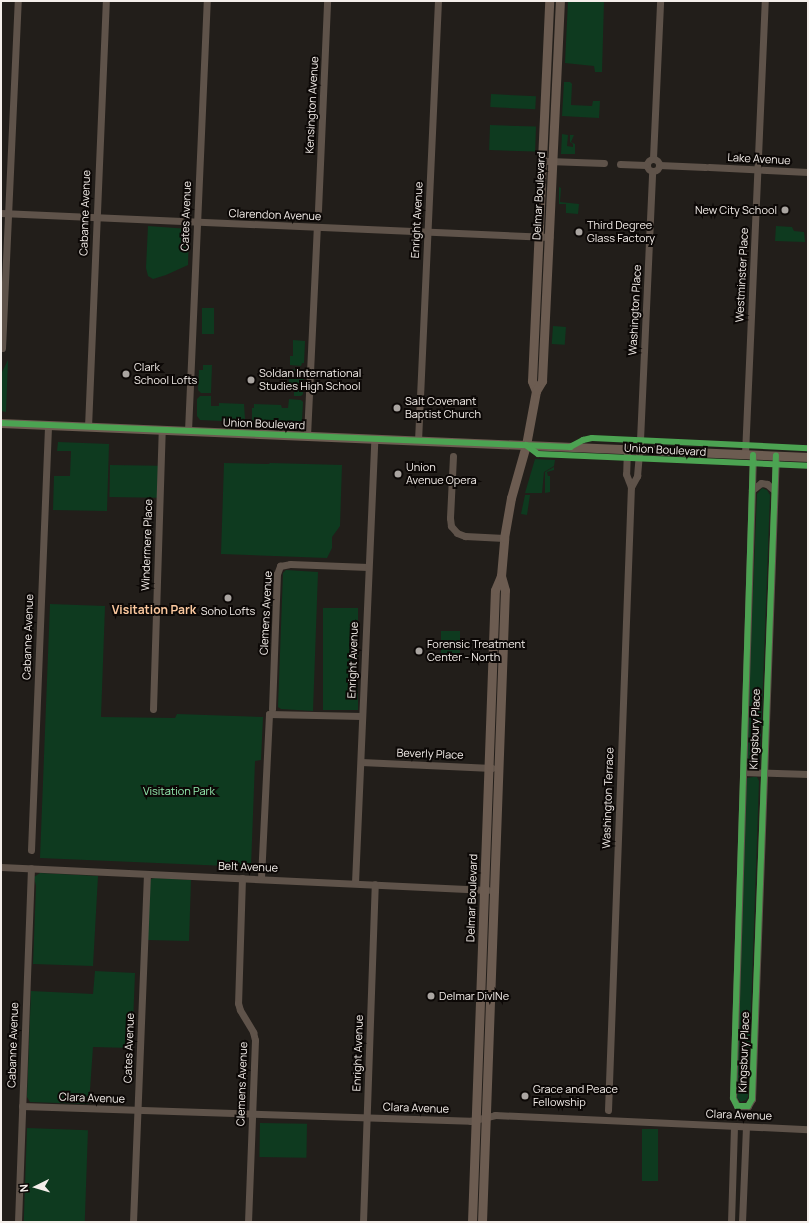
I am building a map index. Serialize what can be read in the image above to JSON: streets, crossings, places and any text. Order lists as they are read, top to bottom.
{
  "streets": {
    "main road": ["Delmar Boulevard", "Union Boulevard"],
    "street": [
      "Kensington Avenue",
      "Lake Avenue",
      "Cabanne Avenue",
      "Clarendon Avenue",
      "Cates Avenue",
      "Enright Avenue",
      "Westminster Place",
      "Washington Place",
      "Windermere Place",
      "Clemens Avenue",
      "Kingsbury Place",
      "Beverly Place",
      "Washington Terrace",
      "Belt Avenue",
      "Clara Avenue"
    ]
  },
  "crossings": [
    ["Lake Avenue", "Westminster Place"],
    ["Lake Avenue", "Washington Place"],
    ["Delmar Boulevard", "Clarendon Avenue"],
    ["Delmar Boulevard", "Union Boulevard"],
    ["Delmar Boulevard", "Beverly Place"],
    ["Delmar Boulevard", "Belt Avenue"],
    ["Delmar Boulevard", "Clara Avenue"],
    ["Cabanne Avenue", "Clarendon Avenue"],
    ["Cabanne Avenue", "Union Boulevard"],
    ["Cabanne Avenue", "Belt Avenue"],
    ["Cabanne Avenue", "Clara Avenue"],
    ["Clarendon Avenue", "Cates Avenue"],
    ["Clarendon Avenue", "Enright Avenue"],
    ["Cates Avenue", "Union Boulevard"],
    ["Cates Avenue", "Belt Avenue"],
    ["Cates Avenue", "Clara Avenue"],
    ["Enright Avenue", "Union Boulevard"],
    ["Enright Avenue", "Clemens Avenue"],
    ["Enright Avenue", "Beverly Place"],
    ["Enright Avenue", "Belt Avenue"],
    ["Enright Avenue", "Clara Avenue"],
    ["Westminster Place", "Union Boulevard"],
    ["Westminster Place", "Kingsbury Place"],
    ["Washington Place", "Union Boulevard"],
    ["Washington Place", "Washington Terrace"],
    ["Union Boulevard", "Windermere Place"],
    ["Union Boulevard", "Kingsbury Place"],
    ["Clemens Avenue", "Belt Avenue"],
    ["Clemens Avenue", "Clara Avenue"]
  ],
  "districts": ["Visitation Park"],
  "parks": ["Visitation Park"],
  "places": [
    "New City School",
    "Third Degree Glass Factory",
    "Clark School Lofts",
    "Soldan International Studies High School",
    "Salt Covenant Baptist Church",
    "Union Avenue Opera",
    "Soho Lofts",
    "Forensic Treatment Center - North",
    "Delmar DivINe",
    "Grace and Peace Fellowship"
  ],
  "north": "left"
}
